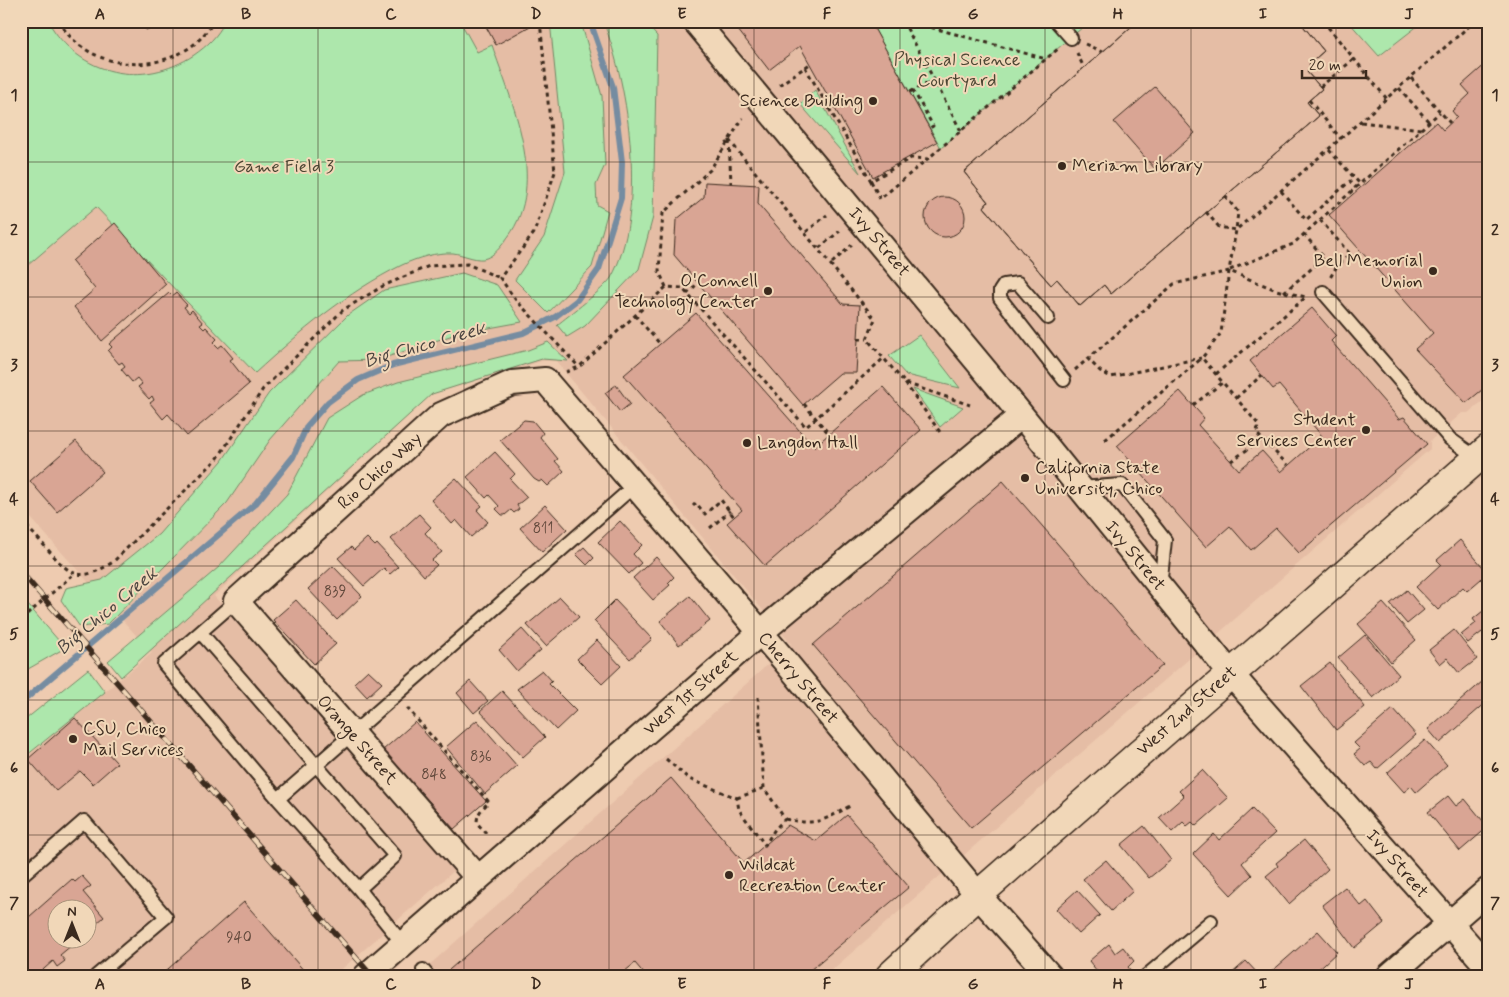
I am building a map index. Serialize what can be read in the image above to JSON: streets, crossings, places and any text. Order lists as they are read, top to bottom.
{
  "streets": {
    "street": [
      "Ivy Street",
      "Rio Chico Way",
      "Cherry Street",
      "West 1st Street",
      "West 2nd Street",
      "Orange Street"
    ]
  },
  "crossings": [
    ["Ivy Street", "West 1st Street"],
    ["Ivy Street", "West 2nd Street"],
    ["Rio Chico Way", "Cherry Street"],
    ["Rio Chico Way", "Orange Street"],
    ["Cherry Street", "West 1st Street"],
    ["Cherry Street", "West 2nd Street"],
    ["West 1st Street", "Orange Street"]
  ],
  "water": ["Big Chico Creek"],
  "parks": ["Physical Science Courtyard", "Game Field 3"],
  "places": [
    "Science Building",
    "Meriam Library",
    "Bell Memorial Union",
    "O'Connell Technology Center",
    "Student Services Center",
    "Langdon Hall",
    "California State University, Chico",
    "CSU, Chico Mail Services",
    "Wildcat Recreation Center"
  ],
  "house_numbers": [
    "811",
    "839",
    "836",
    "848",
    "940"
  ],
  "scale_bar": "20 m",
  "north": "top",
  "grid": {
    "columns": [
      "A",
      "B",
      "C",
      "D",
      "E",
      "F",
      "G",
      "H",
      "I",
      "J"
    ],
    "rows": [
      "1",
      "2",
      "3",
      "4",
      "5",
      "6",
      "7"
    ]
  }
}
